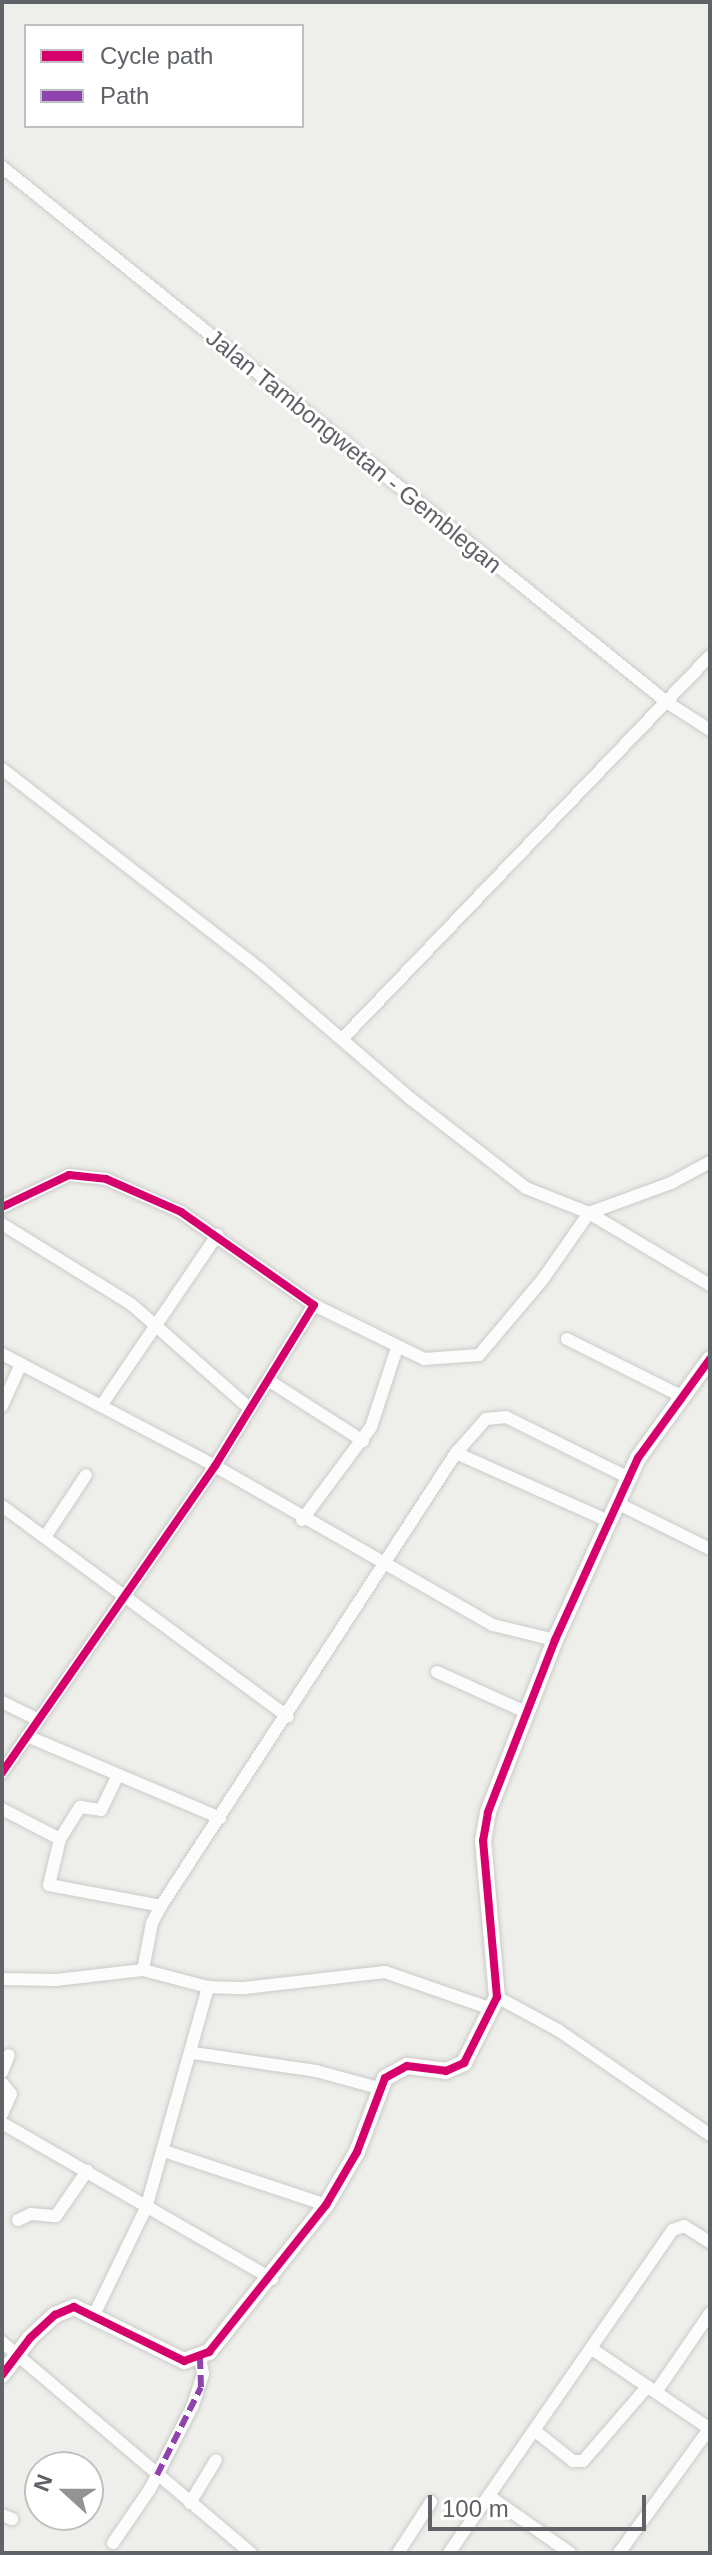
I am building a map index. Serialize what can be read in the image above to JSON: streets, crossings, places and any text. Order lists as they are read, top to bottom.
{
  "streets": {
    "street": ["Jalan Tambongwetan - Gemblegan"]
  },
  "legend": ["Cycle path", "Path"],
  "scale_bar": "100 m",
  "north": "left"
}
